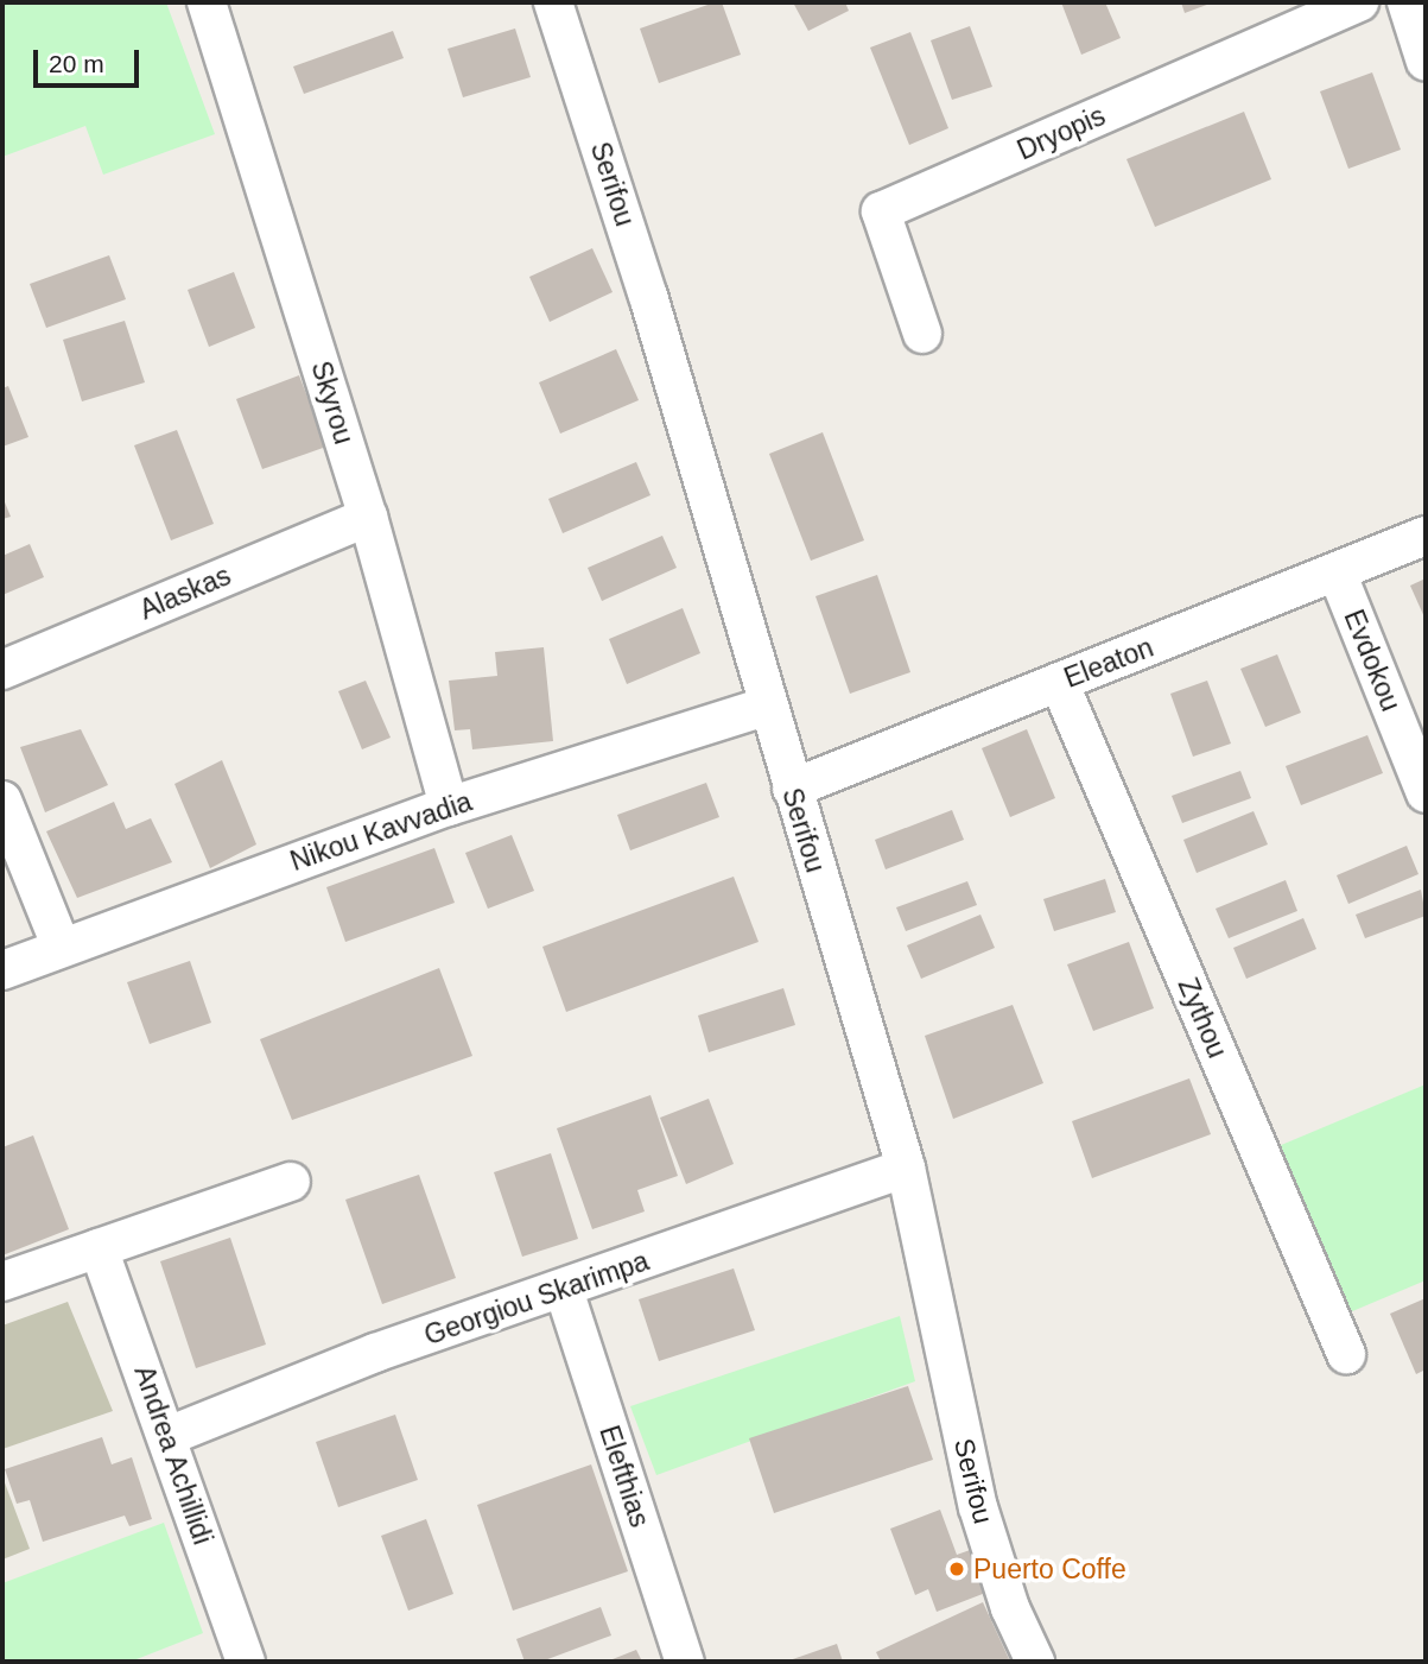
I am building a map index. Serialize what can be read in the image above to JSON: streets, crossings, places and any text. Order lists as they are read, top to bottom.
{
  "streets": {
    "street": [
      "Dryopis",
      "Serifou",
      "Skyrou",
      "Alaskas",
      "Evdokou",
      "Eleaton",
      "Nikou Kavvadia",
      "Zythou",
      "Georgiou Skarimpa",
      "Andrea Achillidi",
      "Elefthias"
    ]
  },
  "crossings": [
    ["Serifou", "Eleaton"],
    ["Serifou", "Nikou Kavvadia"],
    ["Serifou", "Georgiou Skarimpa"],
    ["Skyrou", "Alaskas"],
    ["Skyrou", "Nikou Kavvadia"],
    ["Evdokou", "Eleaton"],
    ["Eleaton", "Zythou"],
    ["Georgiou Skarimpa", "Andrea Achillidi"],
    ["Georgiou Skarimpa", "Elefthias"]
  ],
  "places": ["Puerto Coffe"],
  "scale_bar": "20 m"
}
